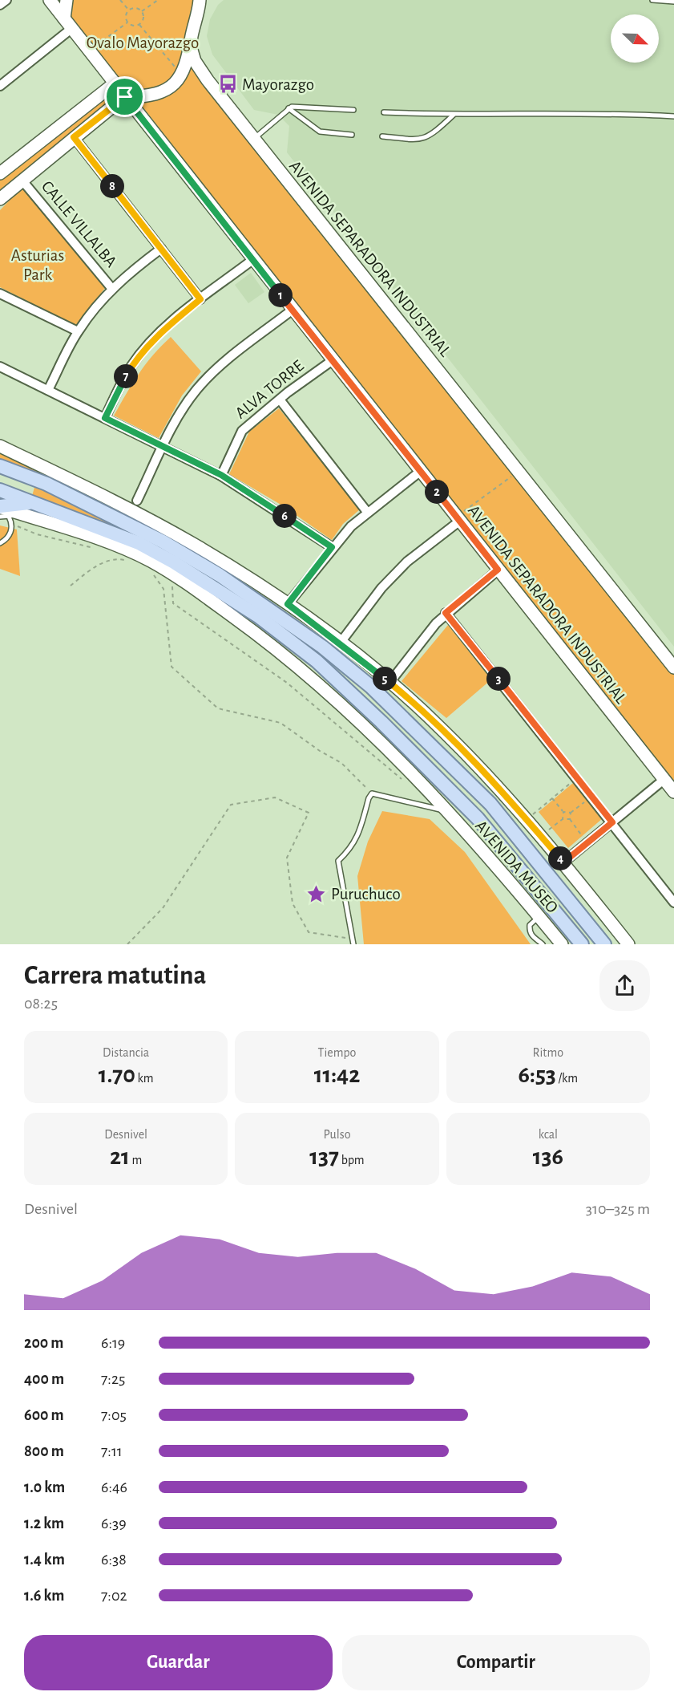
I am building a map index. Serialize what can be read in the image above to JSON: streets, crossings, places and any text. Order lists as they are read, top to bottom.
{
  "streets": {
    "main road": ["AVENIDA SEPARADORA INDUSTRIAL", "AVENIDA MUSEO"],
    "street": ["CALLE VILLALBA", "ALVA TORRE"]
  },
  "crossings": [
    ["AVENIDA SEPARADORA INDUSTRIAL", "ALVA TORRE"]
  ],
  "parks": ["Ovalo Mayorazgo", "Asturias Park"],
  "places": {
    "bus stop": ["Mayorazgo"],
    "place": ["Puruchuco"]
  },
  "north": "bottom right",
  "page": {
    "pins": [
      "8",
      "1",
      "7",
      "2",
      "6",
      "3",
      "5",
      "4"
    ],
    "heading": ["Carrera matutina", "08:25"],
    "stats": [
      ["Distancia", "1.70 km"],
      ["Tiempo", "11:42"],
      ["Ritmo", "6:53 /km"],
      ["Desnivel", "21 m"],
      ["Pulso", "137 bpm"],
      ["kcal", "136"]
    ],
    "chart": ["Desnivel", "310–325 m"],
    "list": [
      {
        "name": "200 m",
        "note": "6:19"
      },
      {
        "name": "400 m",
        "note": "7:25"
      },
      {
        "name": "600 m",
        "note": "7:05"
      },
      {
        "name": "800 m",
        "note": "7:11"
      },
      {
        "name": "1.0 km",
        "note": "6:46"
      },
      {
        "name": "1.2 km",
        "note": "6:39"
      },
      {
        "name": "1.4 km",
        "note": "6:38"
      },
      {
        "name": "1.6 km",
        "note": "7:02"
      }
    ],
    "buttons": ["Guardar", "Compartir"]
  }
}
